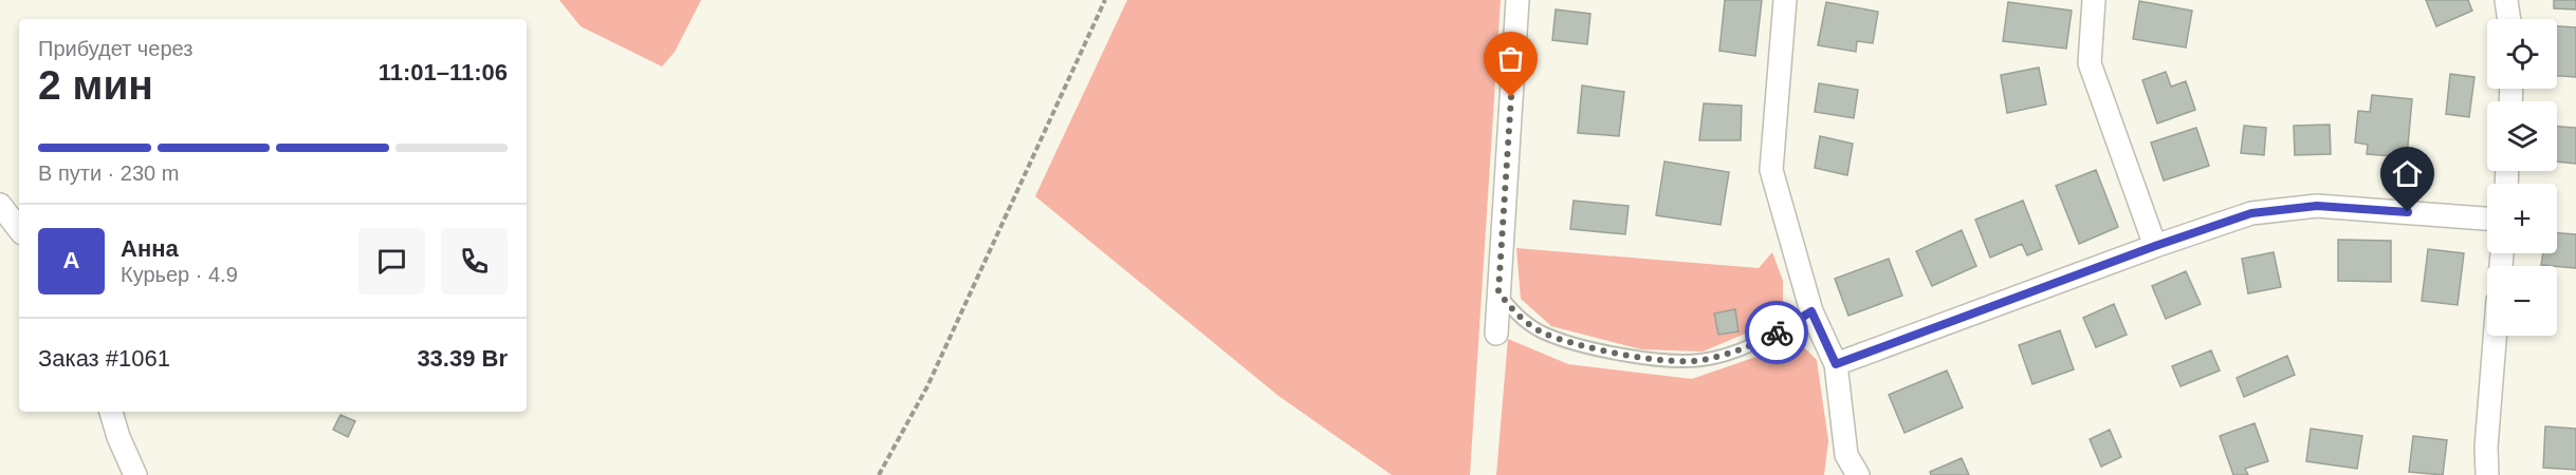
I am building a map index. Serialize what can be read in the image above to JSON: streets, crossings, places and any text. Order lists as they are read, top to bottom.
{
  "page": {
    "map_buttons": ["+", "−"],
    "heading": ["2 мин", "Прибудет через", "11:01–11:06"],
    "panel": [
      "Анна",
      "Курьер · 4.9",
      "Заказ #1061",
      "33.39 Br"
    ],
    "bar": "В пути · 230 m",
    "round": "А"
  }
}
